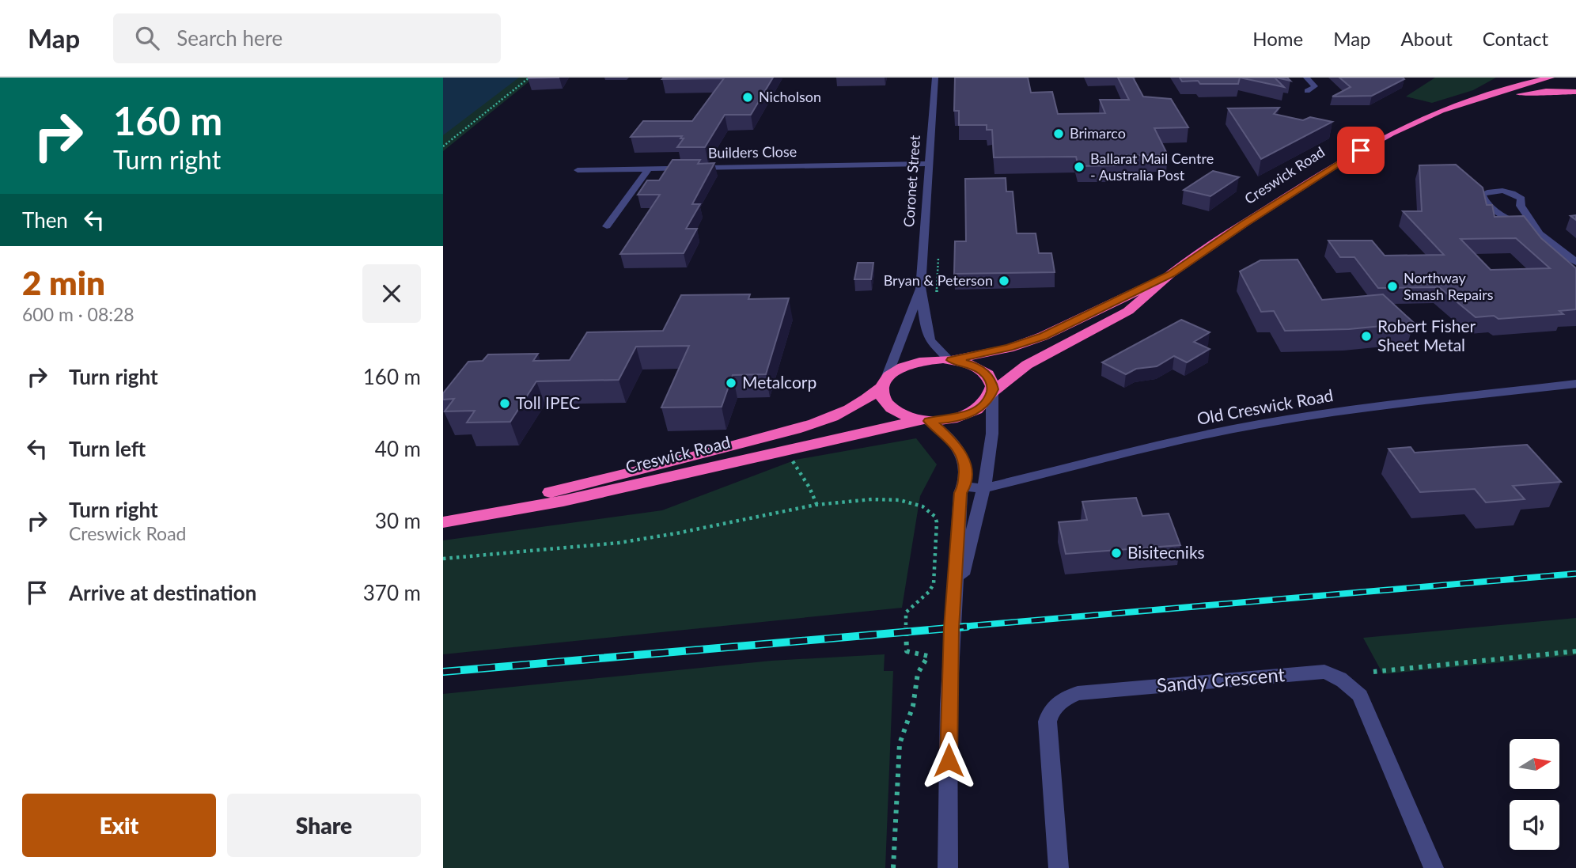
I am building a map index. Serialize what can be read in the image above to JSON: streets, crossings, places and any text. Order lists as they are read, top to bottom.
{
  "streets": {
    "highway": ["Creswick Road"],
    "street": [
      "Builders Close",
      "Coronet Street",
      "Old Creswick Road",
      "Sandy Crescent"
    ]
  },
  "crossings": [
    ["Builders Close", "Coronet Street"],
    ["Creswick Road", "Coronet Street"]
  ],
  "places": [
    "Nicholson",
    "Brimarco",
    "Ballarat Mail Centre - Australia Post",
    "Bryan & Peterson",
    "Northway Smash Repairs",
    "Robert Fisher Sheet Metal",
    "Metalcorp",
    "Toll IPEC",
    "Bisitecniks"
  ],
  "north": "right",
  "page": {
    "header": "Map",
    "search": "Search here",
    "nav": [
      "Home",
      "Map",
      "About",
      "Contact"
    ],
    "turn": ["160 m", "Turn right"],
    "then": "Then",
    "heading": ["2 min", "600 m · 08:28"],
    "list": [
      {
        "name": "Turn right",
        "value": "160 m"
      },
      {
        "name": "Turn left",
        "value": "40 m"
      },
      {
        "name": "Turn right",
        "note": "Creswick Road",
        "value": "30 m"
      },
      {
        "name": "Arrive at destination",
        "value": "370 m"
      }
    ],
    "buttons": ["Exit", "Share"]
  }
}
